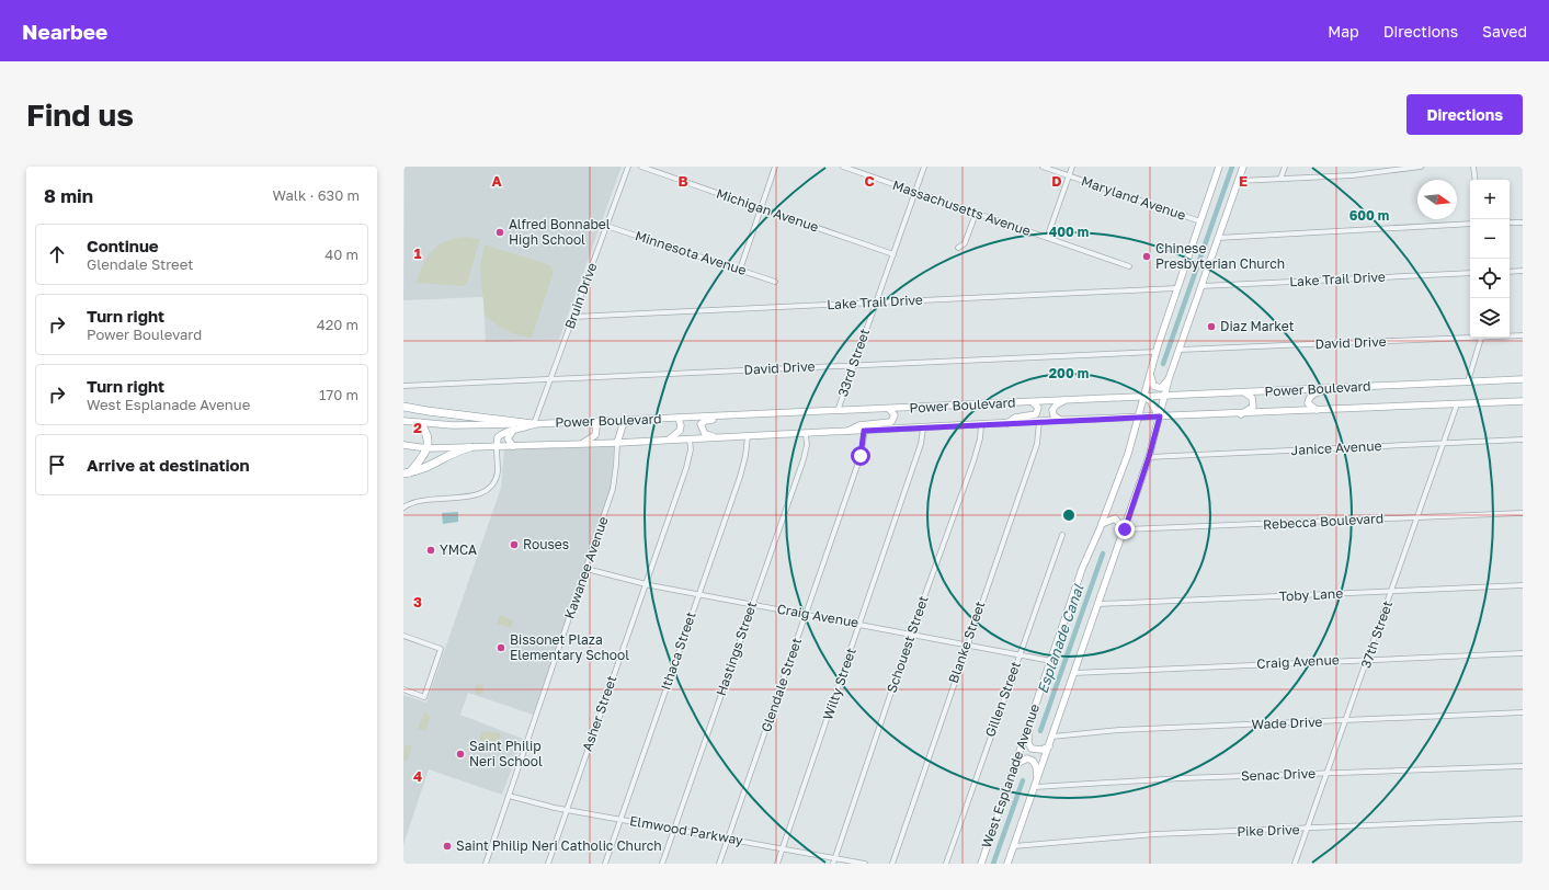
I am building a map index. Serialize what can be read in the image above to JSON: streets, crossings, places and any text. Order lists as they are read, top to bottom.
{
  "streets": {
    "main road": ["Power Boulevard", "West Esplanade Avenue"],
    "street": [
      "Maryland Avenue",
      "Massachusetts Avenue",
      "Michigan Avenue",
      "Minnesota Avenue",
      "Lake Trail Drive",
      "Bruin Drive",
      "David Drive",
      "33rd Street",
      "Janice Avenue",
      "Rebecca Boulevard",
      "Kawanee Avenue",
      "Toby Lane",
      "Craig Avenue",
      "37th Street",
      "Blanke Street",
      "Schouest Street",
      "Hastings Street",
      "Ithaca Street",
      "Wilty Street",
      "Glendale Street",
      "Gillen Street",
      "Asher Street",
      "Wade Drive",
      "Senac Drive",
      "Elmwood Parkway",
      "Pike Drive"
    ]
  },
  "crossings": [
    ["Maryland Avenue", "West Esplanade Avenue"],
    ["Massachusetts Avenue", "33rd Street"],
    ["Michigan Avenue", "33rd Street"],
    ["Minnesota Avenue", "Bruin Drive"],
    ["Lake Trail Drive", "Bruin Drive"],
    ["Lake Trail Drive", "33rd Street"],
    ["Lake Trail Drive", "West Esplanade Avenue"],
    ["Bruin Drive", "David Drive"],
    ["Bruin Drive", "Power Boulevard"],
    ["David Drive", "33rd Street"],
    ["David Drive", "West Esplanade Avenue"],
    ["33rd Street", "Power Boulevard"],
    ["Power Boulevard", "Kawanee Avenue"],
    ["Power Boulevard", "37th Street"],
    ["Power Boulevard", "Blanke Street"],
    ["Power Boulevard", "Schouest Street"],
    ["Power Boulevard", "Hastings Street"],
    ["Power Boulevard", "Ithaca Street"],
    ["Power Boulevard", "Wilty Street"],
    ["Power Boulevard", "Glendale Street"],
    ["Power Boulevard", "Asher Street"],
    ["Power Boulevard", "West Esplanade Avenue"],
    ["Janice Avenue", "37th Street"],
    ["Janice Avenue", "West Esplanade Avenue"],
    ["Rebecca Boulevard", "37th Street"],
    ["Rebecca Boulevard", "West Esplanade Avenue"],
    ["Kawanee Avenue", "Craig Avenue"],
    ["Kawanee Avenue", "Elmwood Parkway"],
    ["Toby Lane", "37th Street"],
    ["Toby Lane", "West Esplanade Avenue"],
    ["Craig Avenue", "37th Street"],
    ["Craig Avenue", "Blanke Street"],
    ["Craig Avenue", "Schouest Street"],
    ["Craig Avenue", "Hastings Street"],
    ["Craig Avenue", "Ithaca Street"],
    ["Craig Avenue", "Wilty Street"],
    ["Craig Avenue", "Glendale Street"],
    ["Craig Avenue", "Gillen Street"],
    ["Craig Avenue", "Asher Street"],
    ["Craig Avenue", "West Esplanade Avenue"],
    ["37th Street", "Wade Drive"],
    ["37th Street", "Senac Drive"],
    ["37th Street", "Pike Drive"],
    ["Schouest Street", "Elmwood Parkway"],
    ["Hastings Street", "Elmwood Parkway"],
    ["Ithaca Street", "Elmwood Parkway"],
    ["Wilty Street", "Elmwood Parkway"],
    ["Glendale Street", "Elmwood Parkway"],
    ["Asher Street", "Elmwood Parkway"],
    ["Wade Drive", "West Esplanade Avenue"],
    ["Senac Drive", "West Esplanade Avenue"],
    ["West Esplanade Avenue", "Pike Drive"]
  ],
  "water": ["Esplanade Canal"],
  "places": [
    "Alfred Bonnabel High School",
    "Chinese Presbyterian Church",
    "Diaz Market",
    "Rouses",
    "YMCA",
    "Bissonet Plaza Elementary School",
    "Saint Philip Neri School",
    "Saint Philip Neri Catholic Church"
  ],
  "north": "right",
  "page": {
    "header": "Nearbee",
    "nav": ["Map", "Directions", "Saved"],
    "buttons": "Directions",
    "title": "Find us",
    "heading": ["8 min", "Walk · 630 m"],
    "map_buttons": ["+", "−"],
    "list": [
      ["Continue", "Glendale Street", "40 m"],
      ["Turn right", "Power Boulevard", "420 m"],
      ["Turn right", "West Esplanade Avenue", "170 m"],
      "Arrive at destination"
    ]
  },
  "grid": {
    "columns": [
      "A",
      "B",
      "C",
      "D",
      "E"
    ],
    "rows": [
      "1",
      "2",
      "3",
      "4"
    ]
  },
  "rings": ["600 m", "400 m", "200 m"]
}
